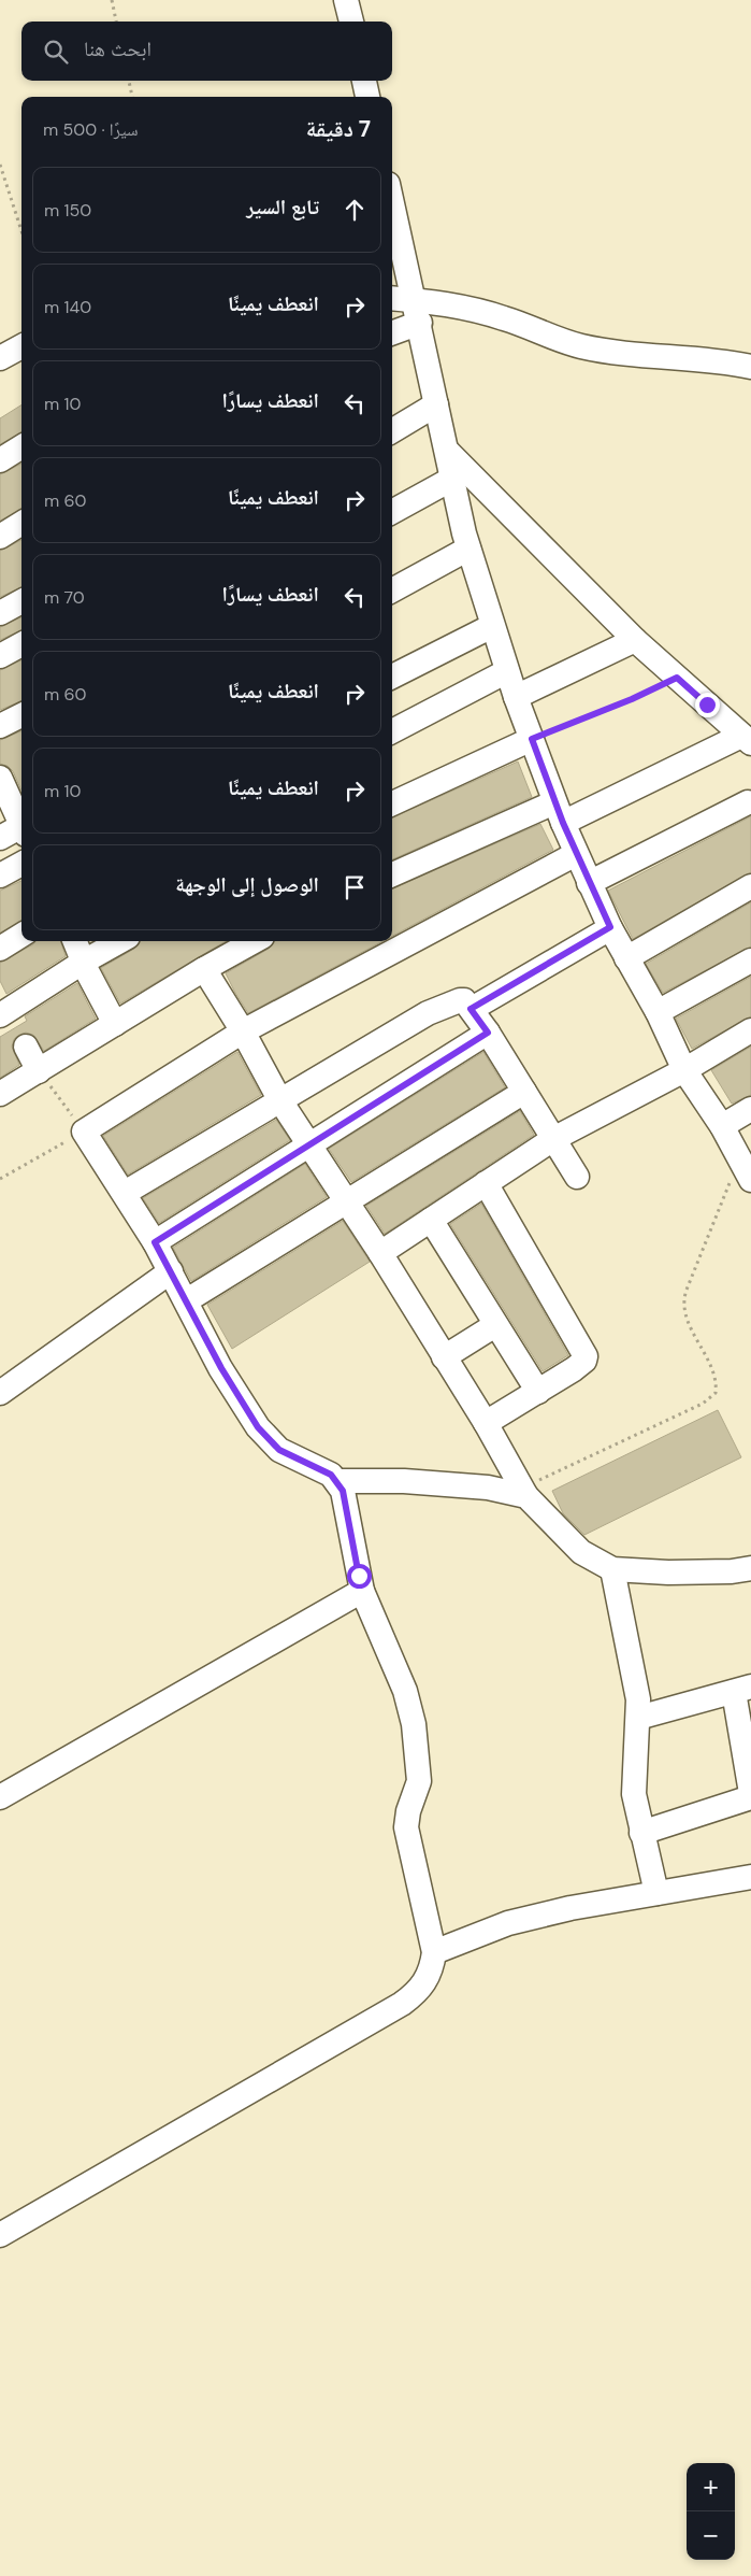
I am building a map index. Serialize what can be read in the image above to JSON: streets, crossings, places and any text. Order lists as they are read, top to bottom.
{
  "page": {
    "search": "ابحث هنا",
    "heading": ["7 دقيقة", "سيرًا · 500 m"],
    "list": [
      ["تابع السير", "150 m"],
      ["انعطف يمينًا", "140 m"],
      ["انعطف يسارًا", "10 m"],
      ["انعطف يمينًا", "60 m"],
      ["انعطف يسارًا", "70 m"],
      ["انعطف يمينًا", "60 m"],
      ["انعطف يمينًا", "10 m"],
      "الوصول إلى الوجهة"
    ],
    "map_buttons": ["+", "−"]
  }
}
